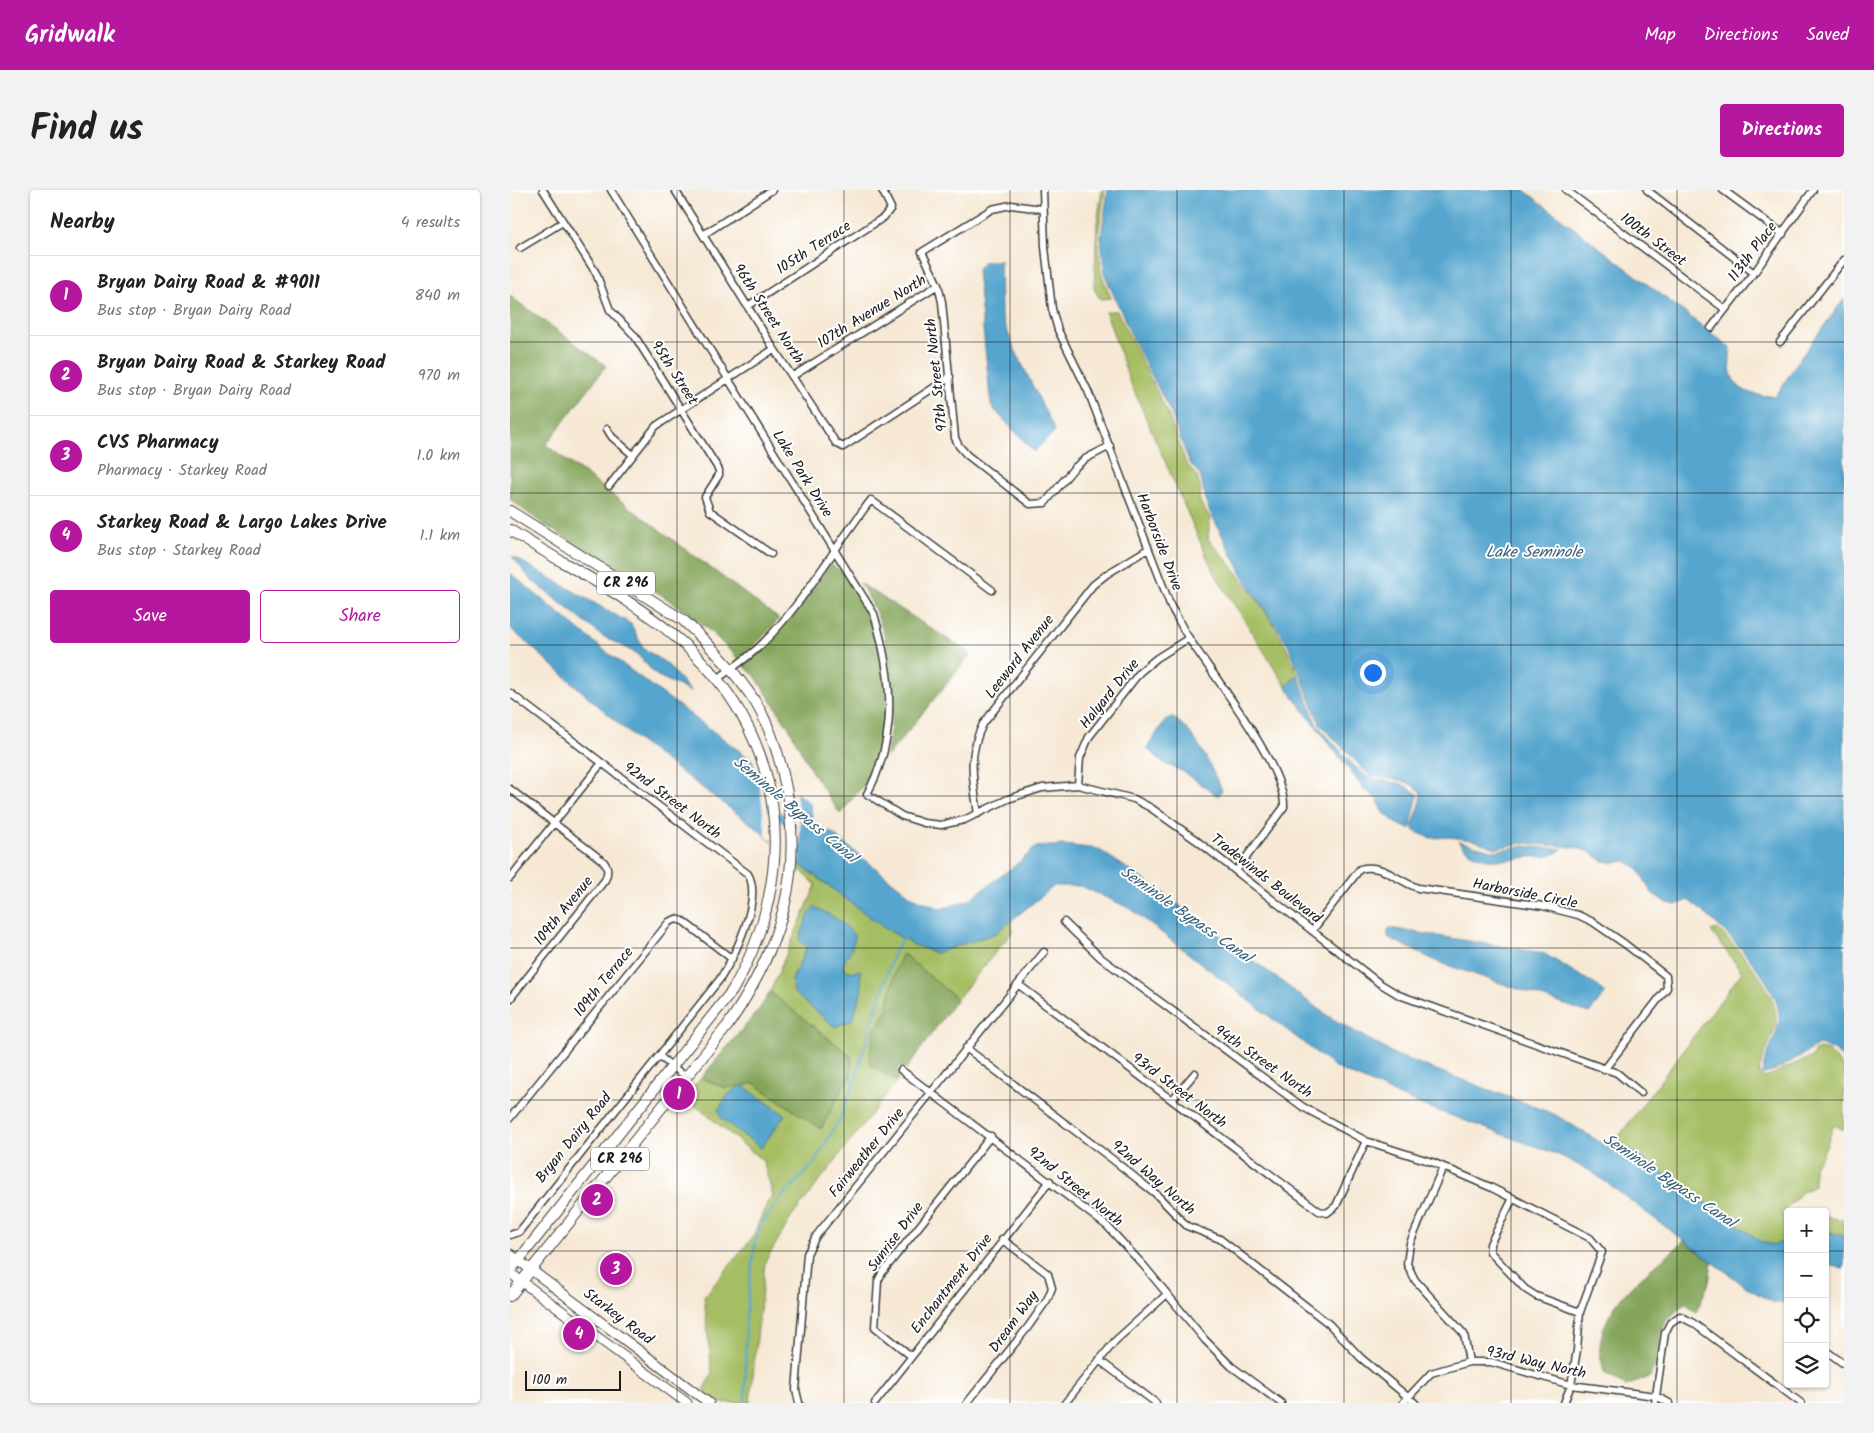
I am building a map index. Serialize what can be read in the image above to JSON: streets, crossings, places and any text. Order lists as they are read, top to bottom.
{
  "streets": {
    "main road": ["CR 296", "Starkey Road"],
    "street": [
      "100th Street",
      "105th Terrace",
      "113th Place",
      "107th Avenue North",
      "96th Street North",
      "95th Street",
      "97th Street North",
      "Lake Park Drive",
      "Harborside Drive",
      "Leeward Avenue",
      "Halyard Drive",
      "92nd Street North",
      "Tradewinds Boulevard",
      "Harborside Circle",
      "109th Avenue",
      "109th Terrace",
      "94th Street North",
      "93rd Street North",
      "Bryan Dairy Road",
      "Fairweather Drive",
      "92nd Way North",
      "Sunrise Drive",
      "Enchantment Drive",
      "Dream Way",
      "93rd Way North"
    ]
  },
  "crossings": [
    ["100th Street", "113th Place"],
    ["105th Terrace", "96th Street North"],
    ["107th Avenue North", "96th Street North"],
    ["107th Avenue North", "97th Street North"],
    ["96th Street North", "97th Street North"],
    ["97th Street North", "Harborside Drive"],
    ["Lake Park Drive", "Tradewinds Boulevard"],
    ["Harborside Drive", "Leeward Avenue"],
    ["Harborside Drive", "Halyard Drive"],
    ["Harborside Drive", "Tradewinds Boulevard"],
    ["CR 296", "Starkey Road"],
    ["Leeward Avenue", "Tradewinds Boulevard"],
    ["Halyard Drive", "Tradewinds Boulevard"],
    ["92nd Street North", "109th Terrace"],
    ["92nd Street North", "Bryan Dairy Road"],
    ["92nd Street North", "Fairweather Drive"],
    ["92nd Street North", "Sunrise Drive"],
    ["92nd Street North", "Enchantment Drive"],
    ["Tradewinds Boulevard", "Harborside Circle"],
    ["109th Terrace", "Bryan Dairy Road"],
    ["94th Street North", "93rd Street North"],
    ["93rd Street North", "Fairweather Drive"],
    ["Fairweather Drive", "92nd Way North"],
    ["92nd Way North", "93rd Way North"],
    ["Sunrise Drive", "Enchantment Drive"],
    ["Enchantment Drive", "Dream Way"]
  ],
  "water": ["Lake Seminole", "Seminole Bypass Canal"],
  "scale_bar": "100 m",
  "page": {
    "header": "Gridwalk",
    "nav": ["Map", "Directions", "Saved"],
    "title": "Find us",
    "buttons": [
      "Directions",
      ["Save", "Share"]
    ],
    "heading": ["Nearby", "4 results"],
    "list": [
      {
        "mark": "1",
        "name": "Bryan Dairy Road & #9011",
        "note": "Bus stop · Bryan Dairy Road",
        "value": "840 m"
      },
      {
        "mark": "2",
        "name": "Bryan Dairy Road & Starkey Road",
        "note": "Bus stop · Bryan Dairy Road",
        "value": "970 m"
      },
      {
        "mark": "3",
        "name": "CVS Pharmacy",
        "note": "Pharmacy · Starkey Road",
        "value": "1.0 km"
      },
      {
        "mark": "4",
        "name": "Starkey Road & Largo Lakes Drive",
        "note": "Bus stop · Starkey Road",
        "value": "1.1 km"
      }
    ],
    "pins": [
      "1",
      "2",
      "3",
      "4"
    ],
    "map_buttons": ["+", "−"],
    "scale": "100 m"
  }
}
